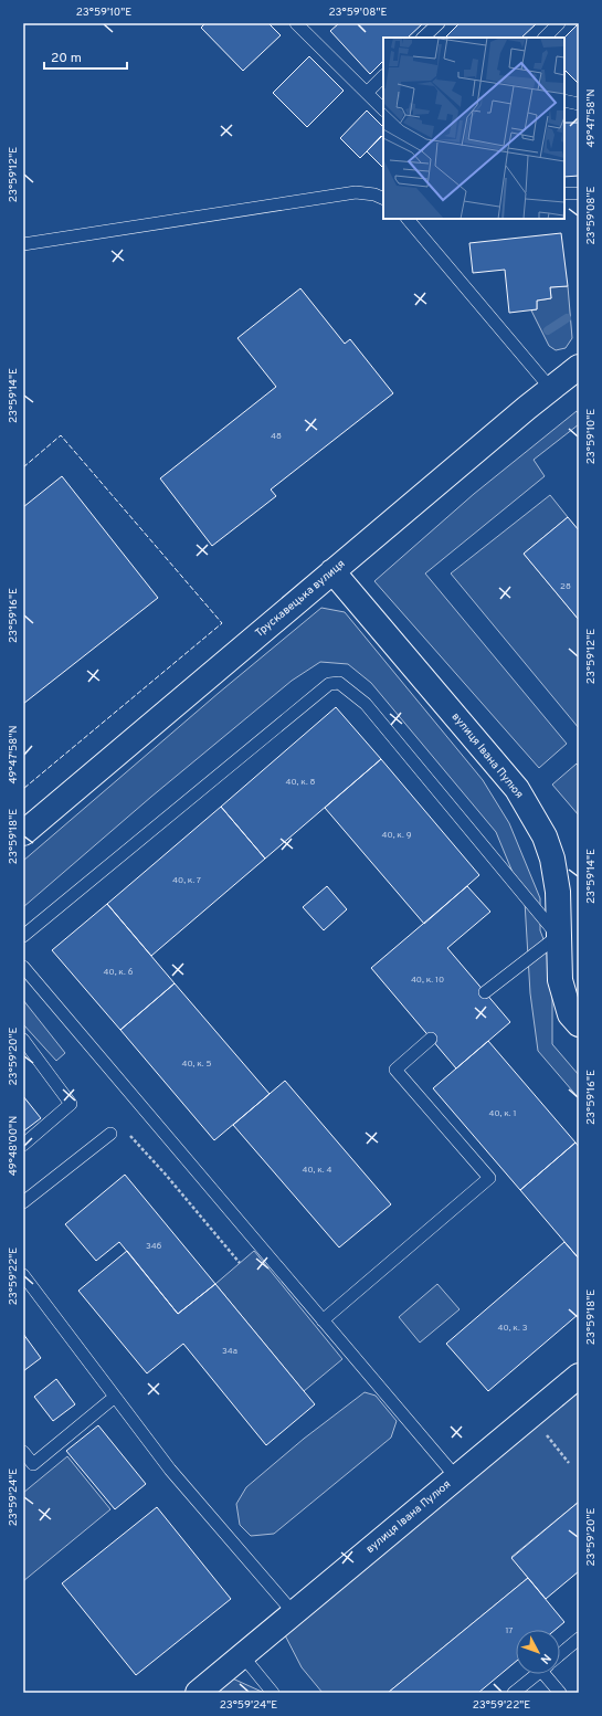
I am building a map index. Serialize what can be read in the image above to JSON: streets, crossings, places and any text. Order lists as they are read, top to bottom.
{
  "streets": {
    "street": ["Трускавецька вулиця", "вулиця Івана Пулюя"]
  },
  "crossings": [
    ["Трускавецька вулиця", "вулиця Івана Пулюя"]
  ],
  "house_numbers": [
    "48",
    "28",
    "40, к. 8",
    "40, к. 9",
    "40, к. 7",
    "40, к. 6",
    "40, к. 10",
    "40, к. 5",
    "40, к. 1",
    "40, к. 4",
    "34б",
    "40, к. 3",
    "34а",
    "17"
  ],
  "scale_bar": "20 m",
  "north": "bottom right",
  "coordinates": [
    "23°59'10\"E",
    "23°59'08\"E",
    "49°47'58\"N",
    "23°59'12\"E",
    "23°59'14\"E",
    "23°59'16\"E",
    "23°59'18\"E",
    "23°59'20\"E",
    "49°48'00\"N",
    "23°59'22\"E",
    "23°59'24\"E"
  ]
}
